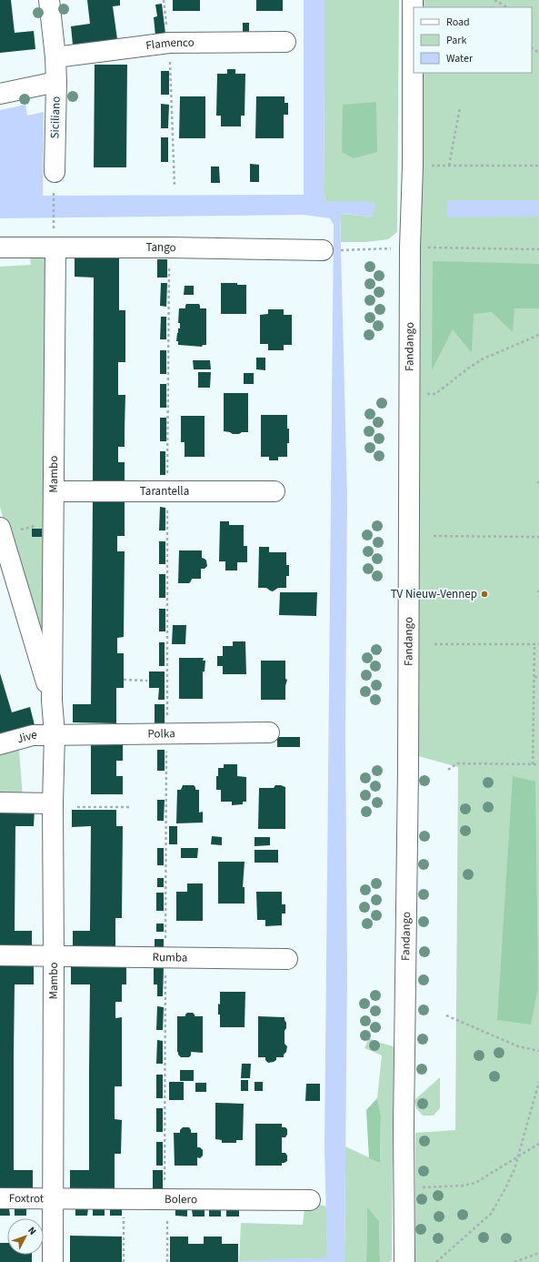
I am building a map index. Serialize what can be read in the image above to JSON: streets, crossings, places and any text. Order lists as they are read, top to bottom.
{
  "streets": {
    "street": [
      "Flamenco",
      "Siciliano",
      "Tango",
      "Fandango",
      "Mambo",
      "Tarantella",
      "Polka",
      "Jive",
      "Rumba",
      "Foxtrot",
      "Bolero"
    ]
  },
  "crossings": [
    ["Flamenco", "Siciliano"],
    ["Tango", "Mambo"],
    ["Mambo", "Tarantella"],
    ["Mambo", "Polka"],
    ["Mambo", "Jive"],
    ["Mambo", "Rumba"],
    ["Mambo", "Foxtrot"],
    ["Mambo", "Bolero"],
    ["Polka", "Jive"],
    ["Foxtrot", "Bolero"]
  ],
  "places": ["TV Nieuw-Vennep"],
  "legend": ["Road", "Park", "Water"],
  "north": "top right"
}
